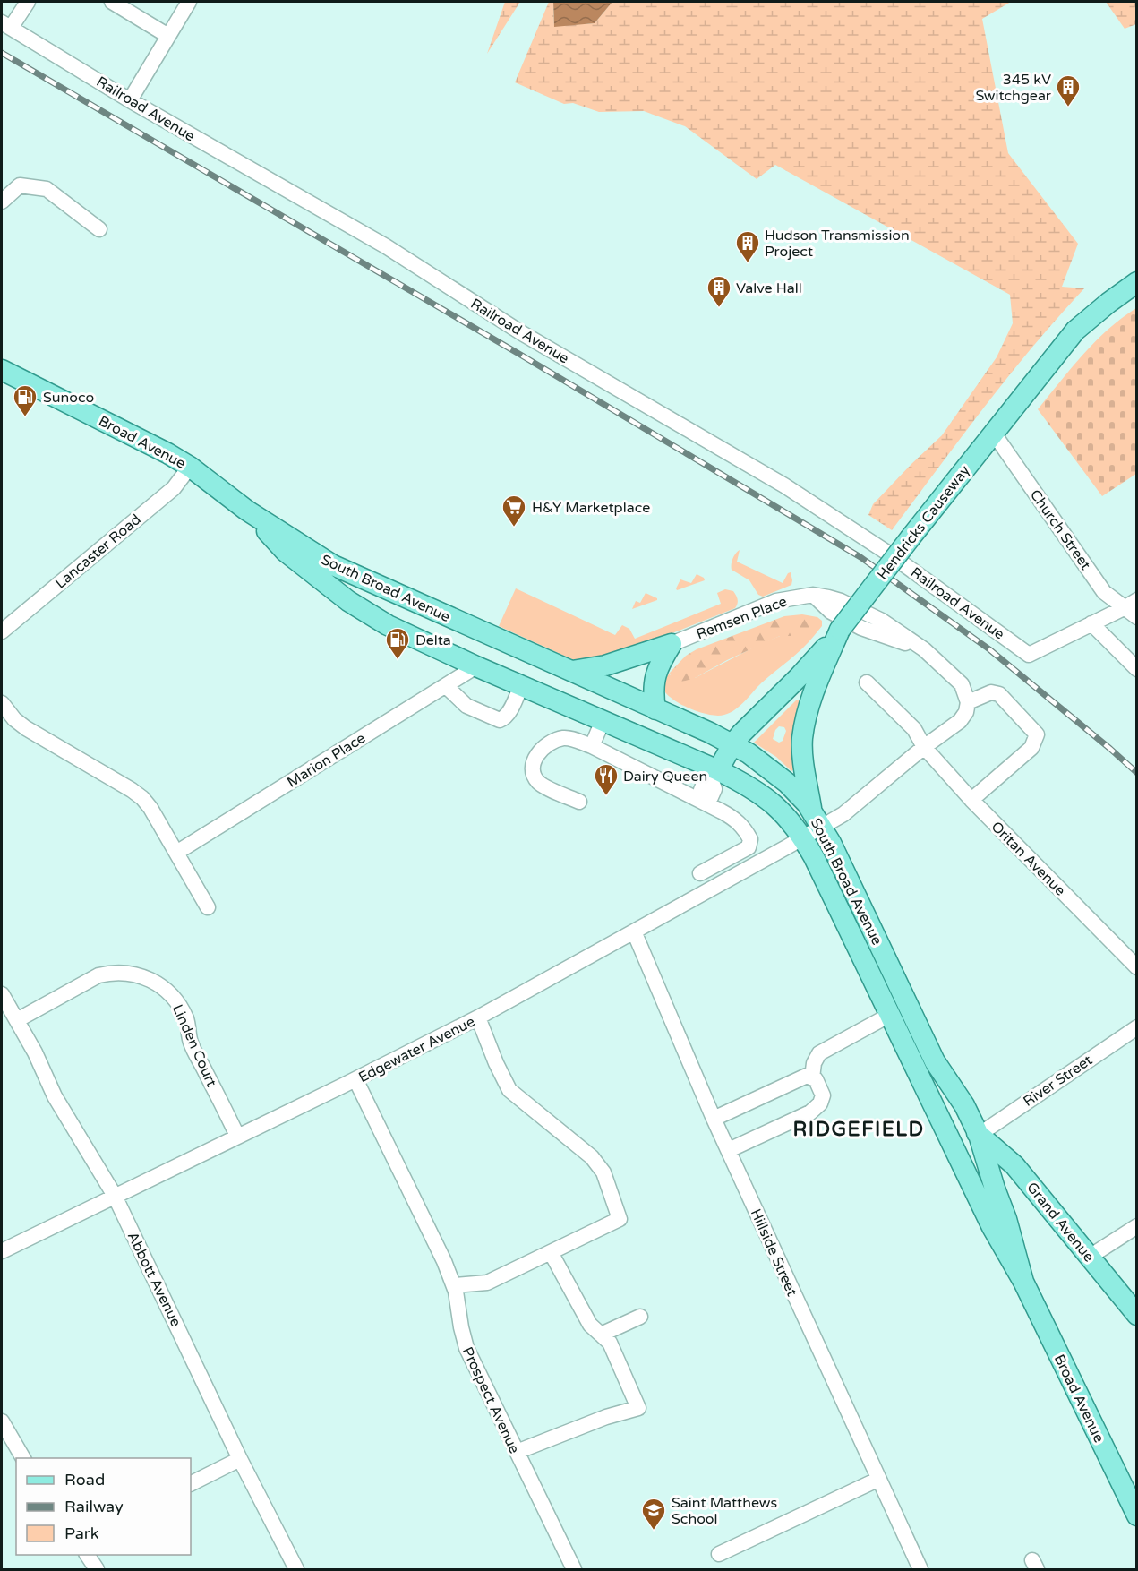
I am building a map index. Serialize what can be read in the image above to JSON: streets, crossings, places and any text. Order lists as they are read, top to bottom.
{
  "streets": {
    "main road": [
      "Broad Avenue",
      "Hendricks Causeway",
      "South Broad Avenue",
      "Grand Avenue"
    ],
    "street": [
      "Railroad Avenue",
      "Church Street",
      "Lancaster Road",
      "Remsen Place",
      "Marion Place",
      "Oritan Avenue",
      "Linden Court",
      "Edgewater Avenue",
      "River Street",
      "Hillside Street",
      "Abbott Avenue",
      "Prospect Avenue"
    ]
  },
  "crossings": [
    ["Broad Avenue", "Lancaster Road"],
    ["Broad Avenue", "South Broad Avenue"],
    ["Broad Avenue", "River Street"],
    ["Broad Avenue", "Grand Avenue"],
    ["Hendricks Causeway", "Church Street"],
    ["Hendricks Causeway", "South Broad Avenue"],
    ["South Broad Avenue", "Marion Place"],
    ["South Broad Avenue", "Edgewater Avenue"],
    ["South Broad Avenue", "River Street"],
    ["South Broad Avenue", "Grand Avenue"],
    ["Remsen Place", "Edgewater Avenue"],
    ["Oritan Avenue", "Edgewater Avenue"],
    ["Linden Court", "Edgewater Avenue"],
    ["Linden Court", "Abbott Avenue"],
    ["Edgewater Avenue", "Hillside Street"],
    ["Edgewater Avenue", "Abbott Avenue"],
    ["Edgewater Avenue", "Prospect Avenue"],
    ["River Street", "Grand Avenue"]
  ],
  "districts": ["RIDGEFIELD"],
  "places": {
    "building": ["345 kV Switchgear", "Hudson Transmission Project", "Valve Hall"],
    "fuel station": ["Sunoco", "Delta"],
    "supermarket": ["H&Y Marketplace"],
    "restaurant": ["Dairy Queen"],
    "school or university": ["Saint Matthews School"]
  },
  "legend": ["Road", "Railway", "Park"]
}
